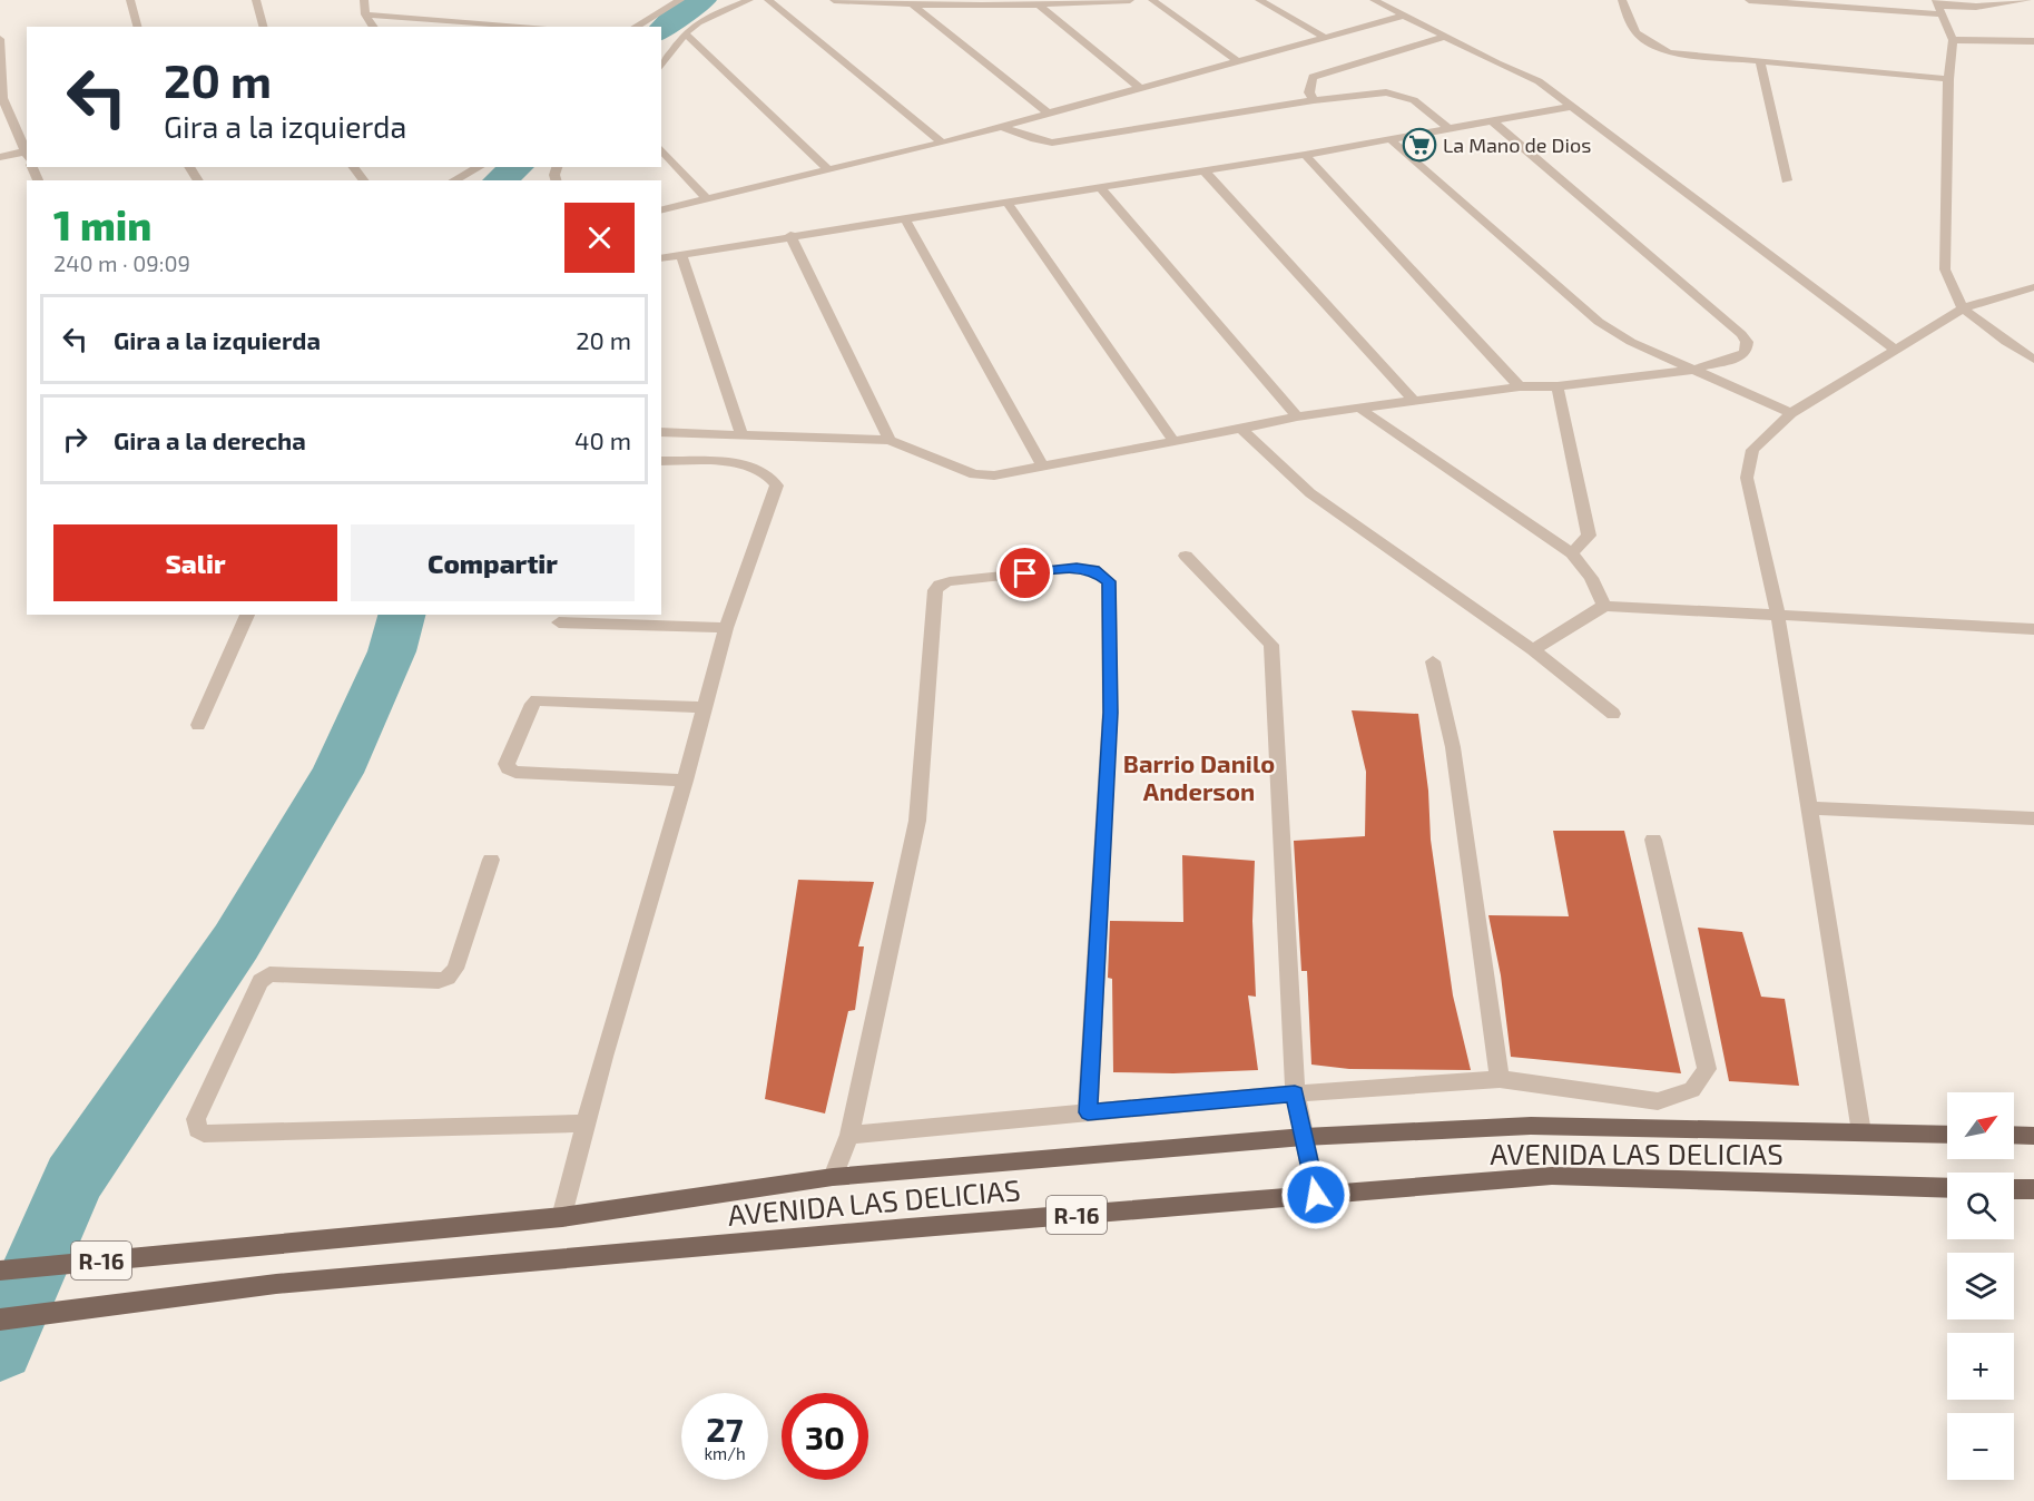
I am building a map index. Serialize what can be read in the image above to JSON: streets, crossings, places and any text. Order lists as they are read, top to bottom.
{
  "streets": {
    "main road": ["AVENIDA LAS DELICIAS", "R-16"]
  },
  "districts": ["Barrio Danilo Anderson"],
  "places": {
    "supermarket": ["La Mano de Dios"]
  },
  "north": "top right",
  "page": {
    "turn": ["20 m", "Gira a la izquierda"],
    "heading": ["1 min", "240 m · 09:09"],
    "list": [
      {
        "name": "Gira a la izquierda",
        "value": "20 m"
      },
      {
        "name": "Gira a la derecha",
        "value": "40 m"
      }
    ],
    "buttons": ["Salir", "Compartir"],
    "map_buttons": ["+", "−"],
    "speed": "27 km/h",
    "limit": "30"
  }
}
